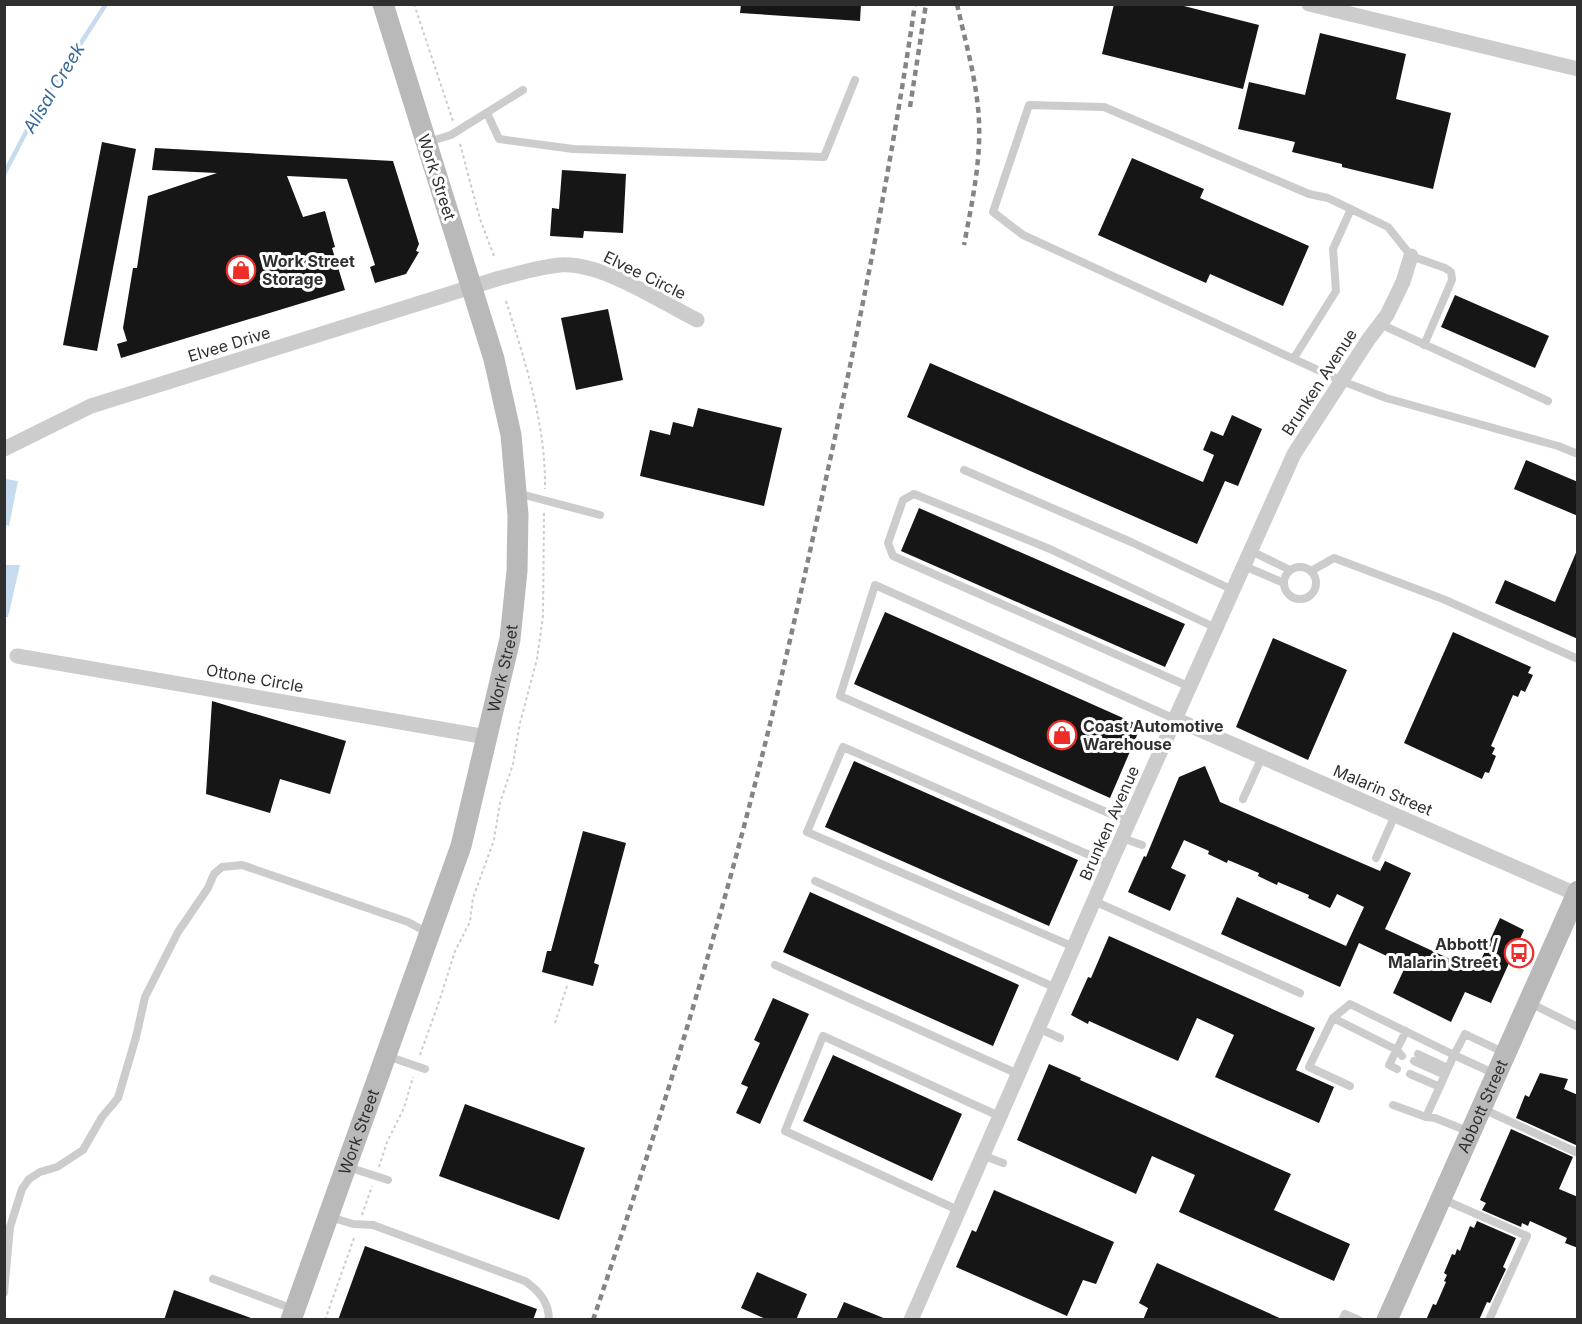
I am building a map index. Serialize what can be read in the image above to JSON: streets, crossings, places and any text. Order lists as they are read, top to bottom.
{
  "streets": {
    "street": [
      "Work Street",
      "Elvee Circle",
      "Elvee Drive",
      "Brunken Avenue",
      "Ottone Circle",
      "Malarin Street",
      "Abbott Street"
    ]
  },
  "crossings": [
    ["Work Street", "Elvee Circle"],
    ["Work Street", "Elvee Drive"],
    ["Work Street", "Ottone Circle"],
    ["Elvee Circle", "Elvee Drive"],
    ["Brunken Avenue", "Malarin Street"],
    ["Malarin Street", "Abbott Street"]
  ],
  "water": ["Alisal Creek"],
  "places": {
    "shop": ["Work Street Storage", "Coast Automotive Warehouse"],
    "bus stop": ["Abbott / Malarin Street"]
  }
}
